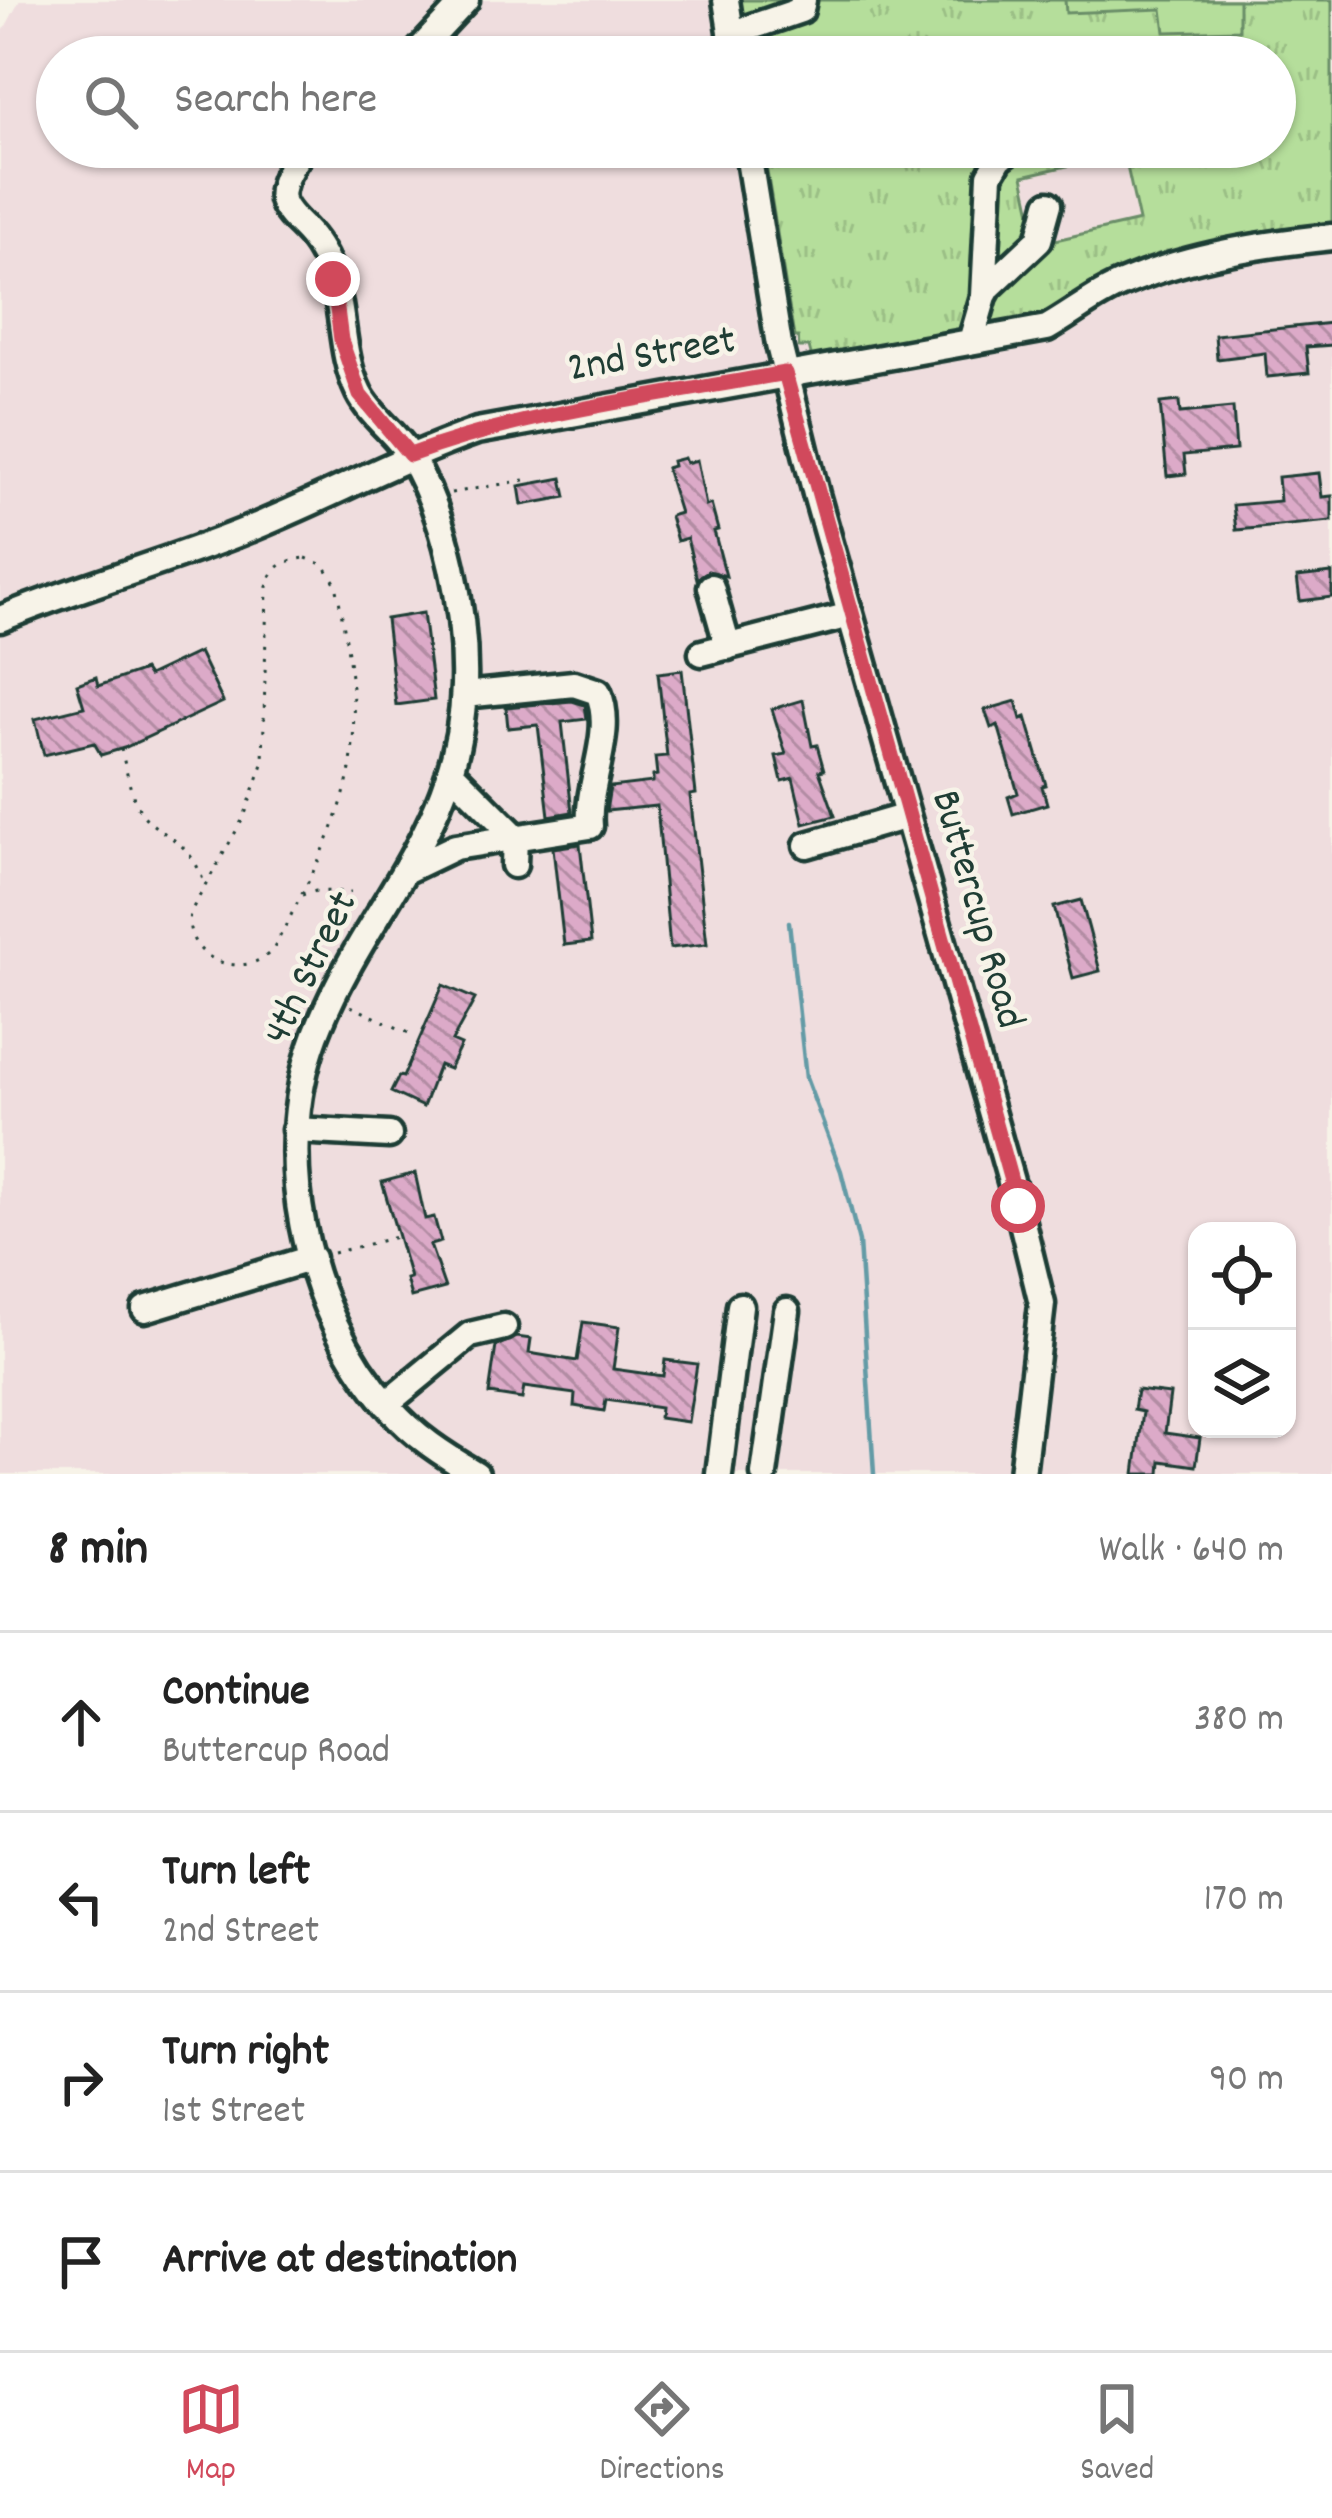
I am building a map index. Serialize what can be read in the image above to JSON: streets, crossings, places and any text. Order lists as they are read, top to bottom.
{
  "streets": {
    "street": ["2nd Street", "Buttercup Road", "4th Street"]
  },
  "crossings": [
    ["2nd Street", "Buttercup Road"],
    ["2nd Street", "4th Street"]
  ],
  "page": {
    "search": "Search here",
    "heading": ["8 min", "Walk · 640 m"],
    "list": [
      ["Continue", "Buttercup Road", "380 m"],
      ["Turn left", "2nd Street", "170 m"],
      ["Turn right", "1st Street", "90 m"],
      "Arrive at destination"
    ],
    "nav": ["Map", "Directions", "Saved"]
  }
}
